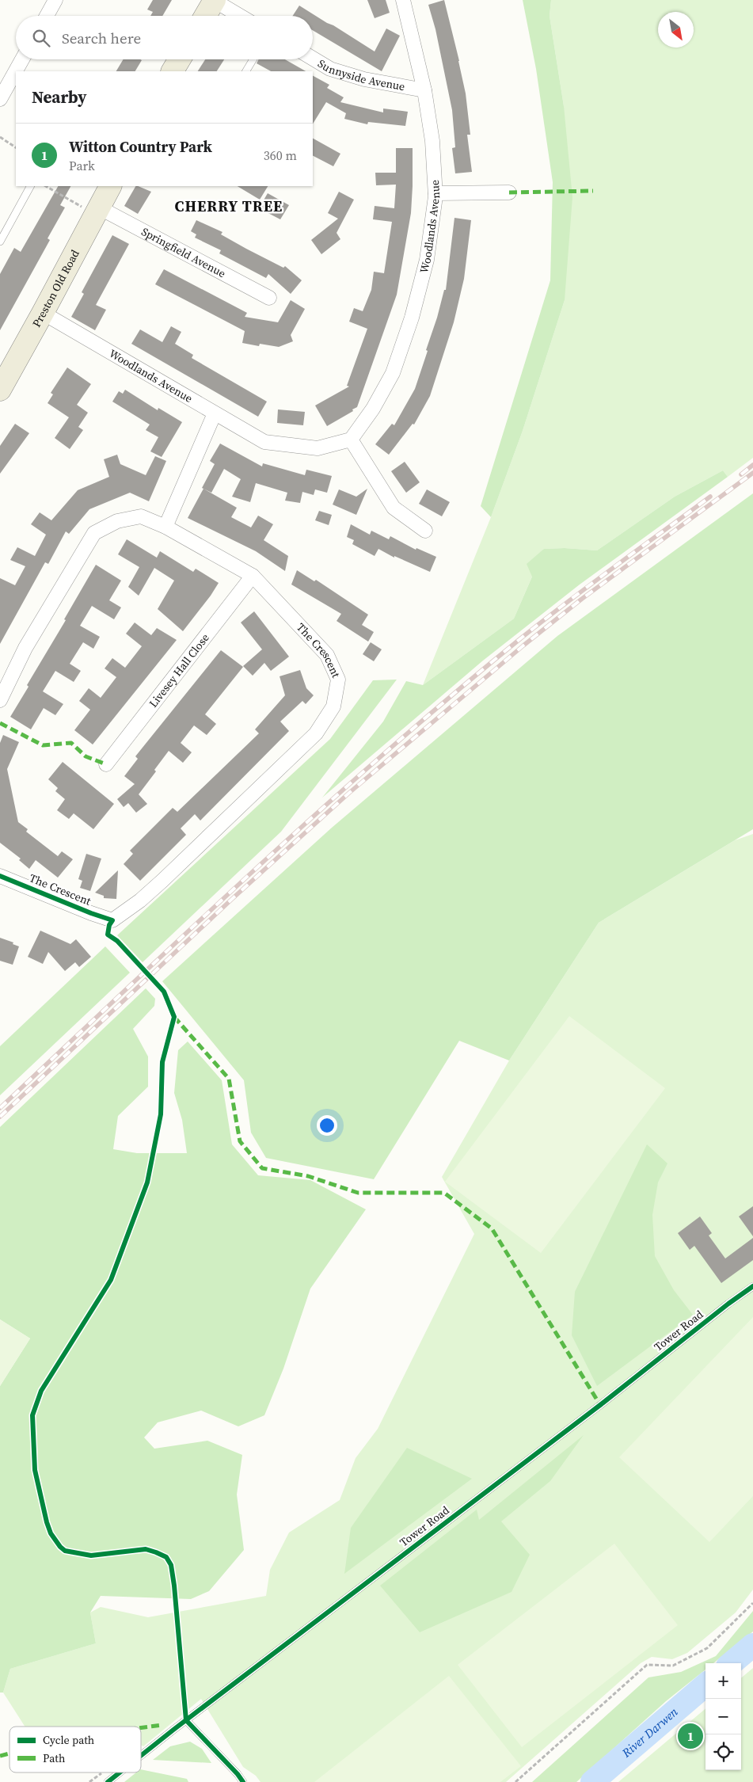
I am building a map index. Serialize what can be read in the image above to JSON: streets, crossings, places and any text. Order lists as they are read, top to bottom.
{
  "streets": {
    "main road": ["Preston Old Road"],
    "street": [
      "Sunnyside Avenue",
      "Woodlands Avenue",
      "Springfield Avenue",
      "The Crescent",
      "Livesey Hall Close"
    ],
    "lane": ["Tower Road"]
  },
  "crossings": [
    ["Sunnyside Avenue", "Woodlands Avenue"],
    ["Woodlands Avenue", "Preston Old Road"],
    ["Springfield Avenue", "Preston Old Road"],
    ["The Crescent", "Livesey Hall Close"]
  ],
  "districts": ["CHERRY TREE"],
  "water": ["River Darwen"],
  "legend": ["Cycle path", "Path"],
  "north": "bottom right",
  "page": {
    "search": "Search here",
    "heading": "Nearby",
    "list": [
      {
        "mark": "1",
        "name": "Witton Country Park",
        "note": "Park",
        "value": "360 m"
      }
    ],
    "map_buttons": ["+", "−"],
    "pins": "1"
  }
}
